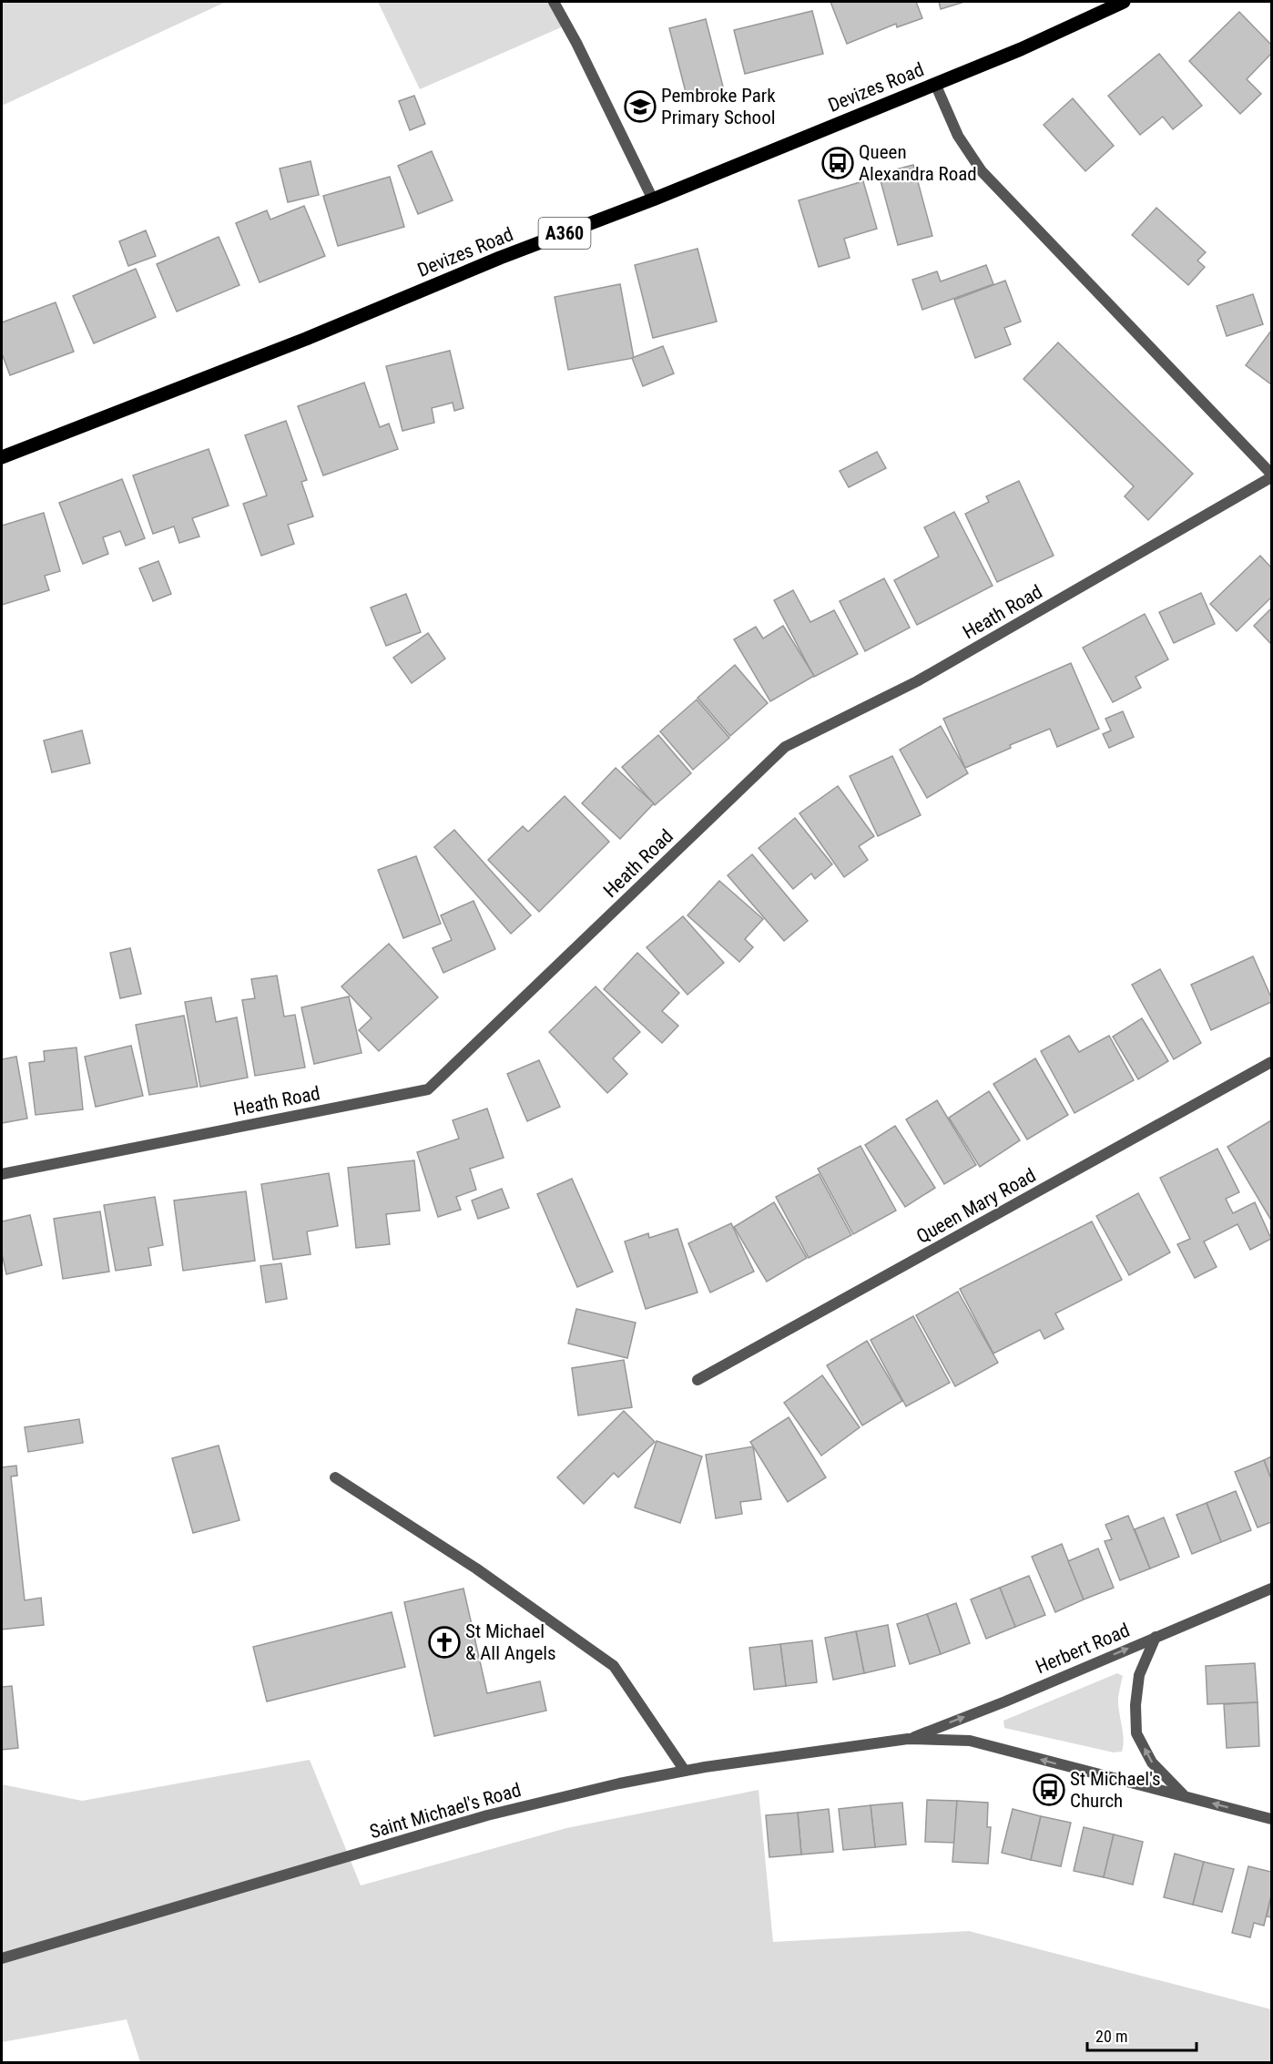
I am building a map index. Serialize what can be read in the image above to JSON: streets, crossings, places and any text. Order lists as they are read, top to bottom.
{
  "streets": {
    "main road": ["Devizes Road", "A360"],
    "street": [
      "Heath Road",
      "Queen Mary Road",
      "Herbert Road",
      "Saint Michael's Road"
    ]
  },
  "crossings": [
    ["Herbert Road", "Saint Michael's Road"]
  ],
  "one_way": ["Herbert Road"],
  "places": {
    "school or university": ["Pembroke Park Primary School"],
    "bus stop": ["Queen Alexandra Road", "St Michael's Church"],
    "church": ["St Michael & All Angels"]
  },
  "scale_bar": "20 m"
}
